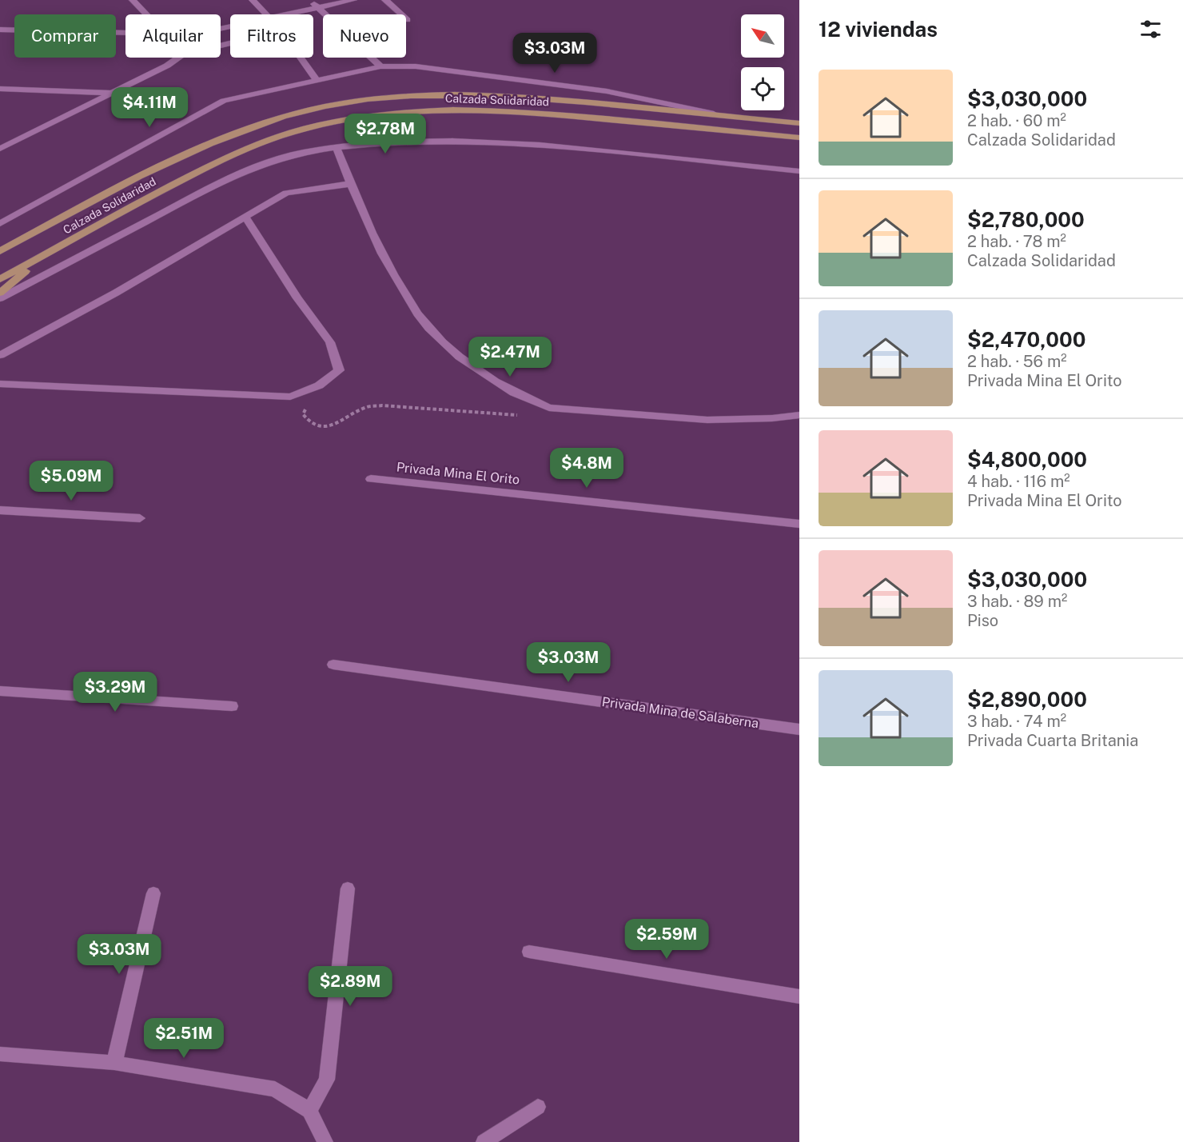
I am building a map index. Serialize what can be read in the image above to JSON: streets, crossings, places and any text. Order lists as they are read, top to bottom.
{
  "streets": {
    "main road": ["Calzada Solidaridad"],
    "street": ["Privada Mina El Orito", "Privada Mina de Salaberna"]
  },
  "north": "top left",
  "page": {
    "heading": "12 viviendas",
    "chip": [
      "Comprar",
      "Alquilar",
      "Filtros",
      "Nuevo"
    ],
    "price": [
      "$3.03M",
      "$4.11M",
      "$2.78M",
      "$2.47M",
      "$4.8M",
      "$5.09M",
      "$3.03M",
      "$3.29M",
      "$2.59M",
      "$3.03M",
      "$2.89M",
      "$2.51M"
    ],
    "list": [
      {
        "name": "$3,030,000",
        "note": "2 hab. · 60 m² · Calzada Solidaridad"
      },
      {
        "name": "$2,780,000",
        "note": "2 hab. · 78 m² · Calzada Solidaridad"
      },
      {
        "name": "$2,470,000",
        "note": "2 hab. · 56 m² · Privada Mina El Orito"
      },
      {
        "name": "$4,800,000",
        "note": "4 hab. · 116 m² · Privada Mina El Orito"
      },
      {
        "name": "$3,030,000",
        "note": "3 hab. · 89 m² · Piso"
      },
      {
        "name": "$2,890,000",
        "note": "3 hab. · 74 m² · Privada Cuarta Britania"
      }
    ]
  }
}
